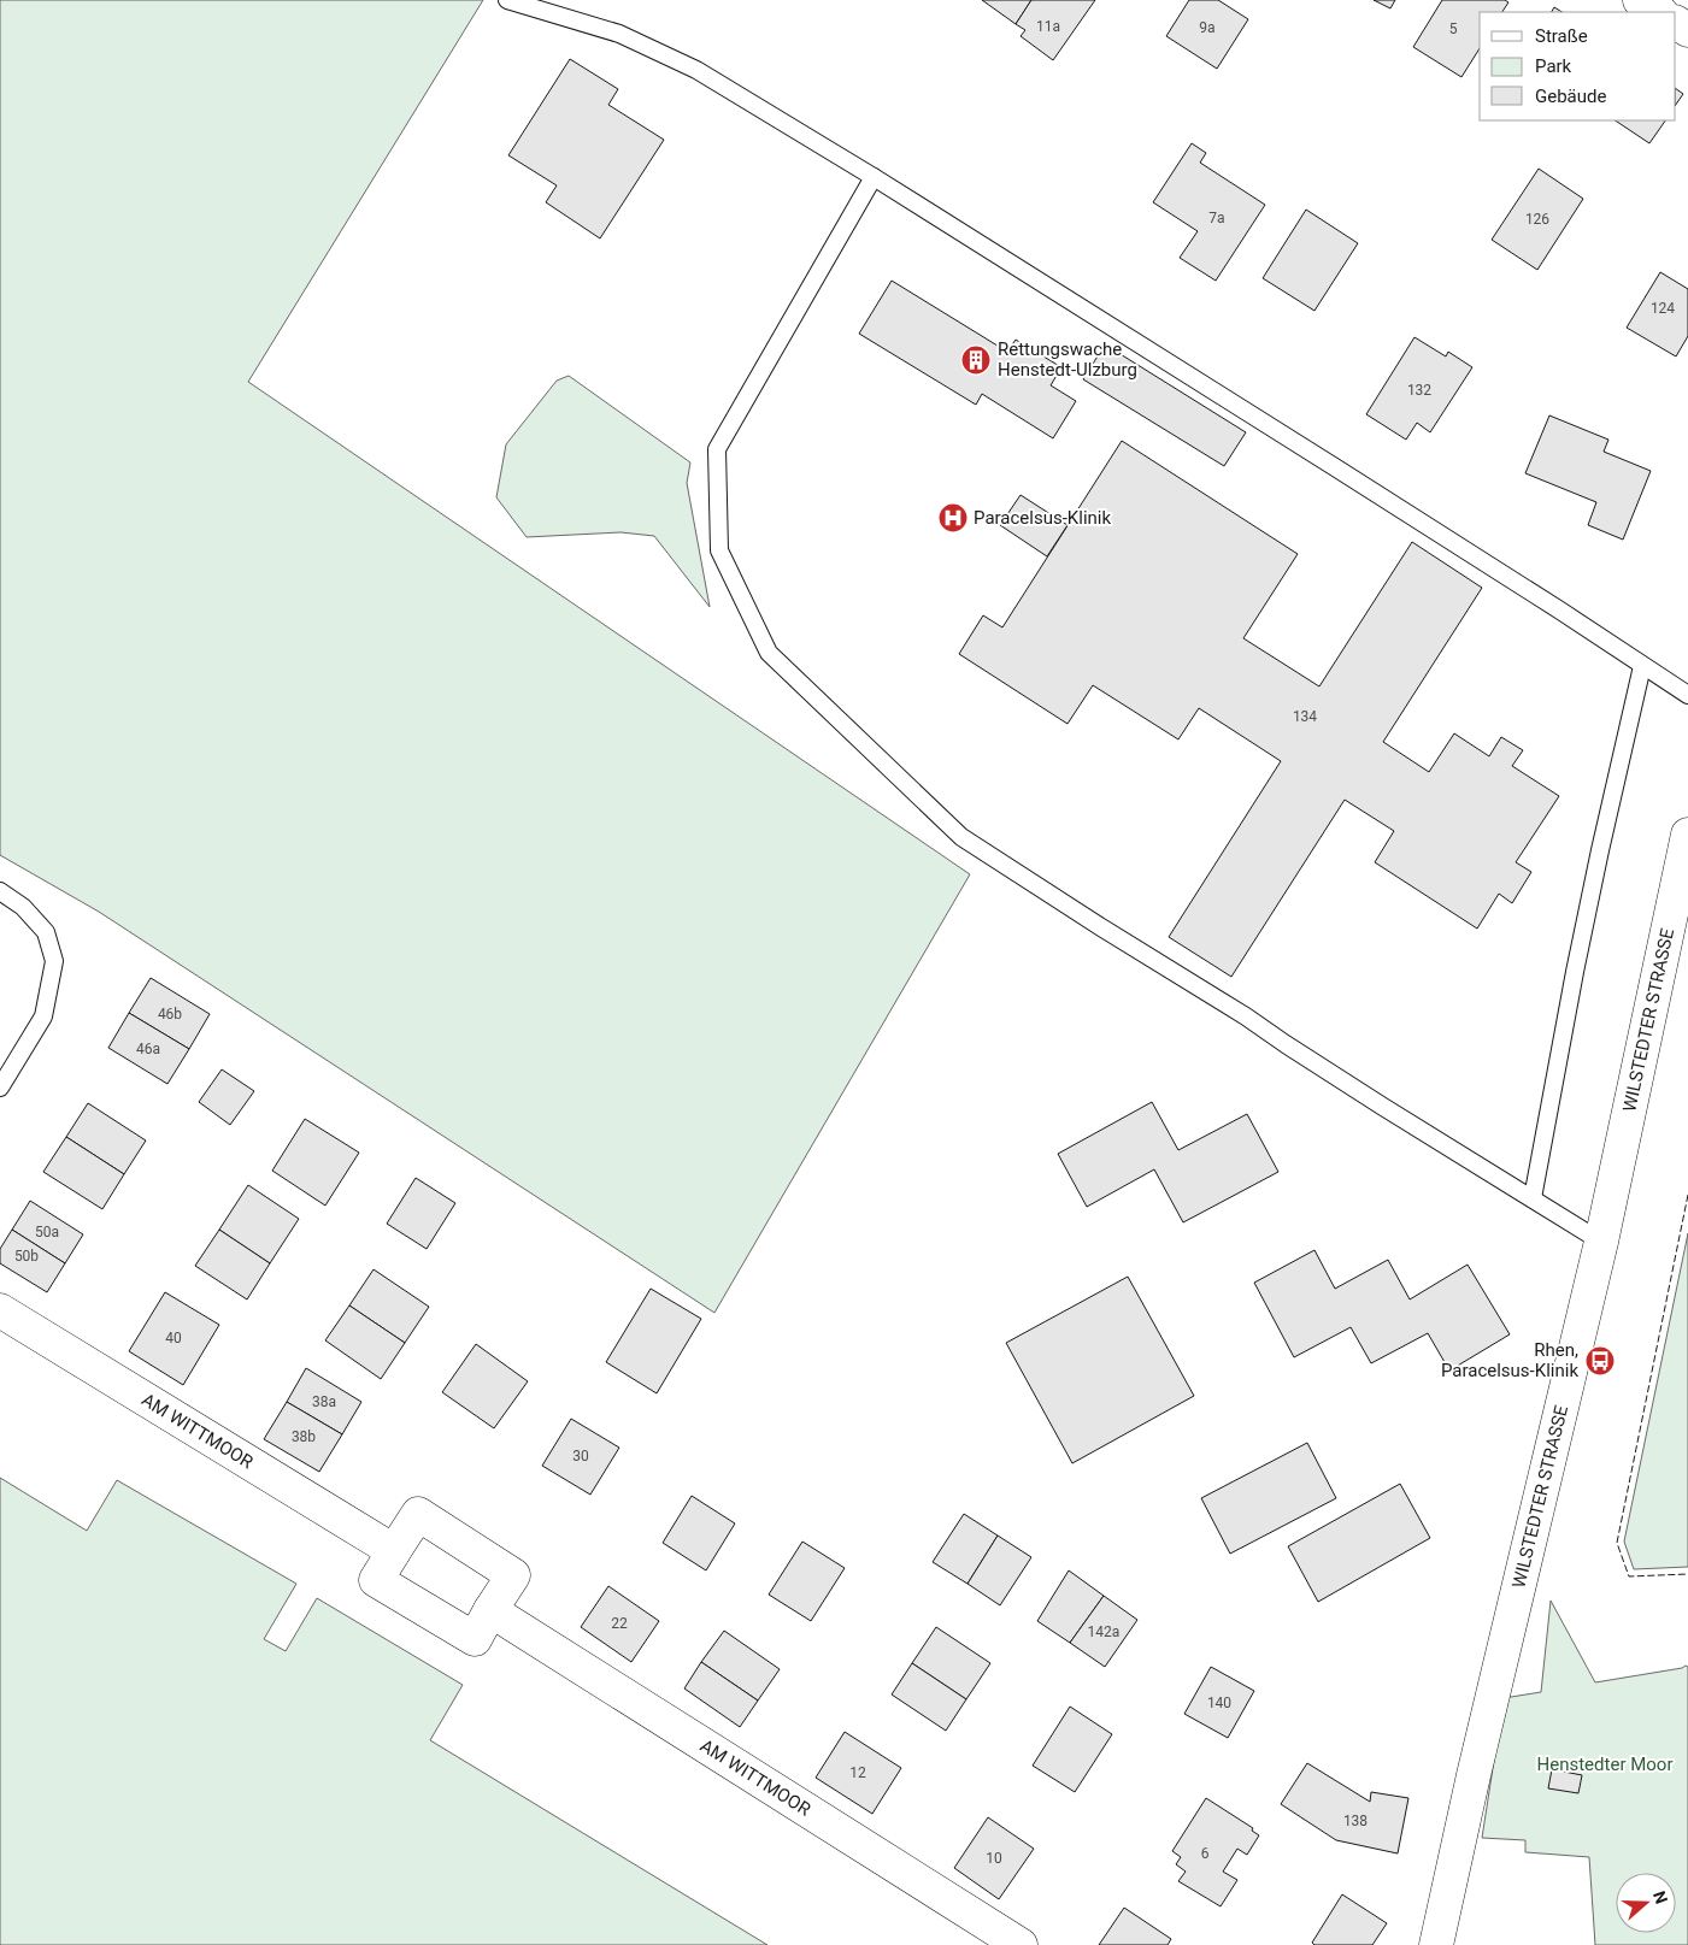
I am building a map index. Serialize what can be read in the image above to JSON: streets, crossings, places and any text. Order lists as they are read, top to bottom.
{
  "streets": {
    "street": ["WILSTEDTER STRASSE", "AM WITTMOOR"]
  },
  "parks": ["Henstedter Moor"],
  "places": {
    "building": ["Rettungswache Henstedt-Ulzburg"],
    "hospital": ["Paracelsus-Klinik"],
    "bus stop": ["Rhen, Paracelsus-Klinik"]
  },
  "house_numbers": [
    "11a",
    "9a",
    "5",
    "7a",
    "126",
    "124",
    "132",
    "134",
    "46b",
    "46a",
    "50a",
    "50b",
    "40",
    "38a",
    "38b",
    "30",
    "22",
    "142a",
    "140",
    "12",
    "138",
    "6",
    "10"
  ],
  "legend": ["Straße", "Park", "Gebäude"],
  "north": "right"
}
